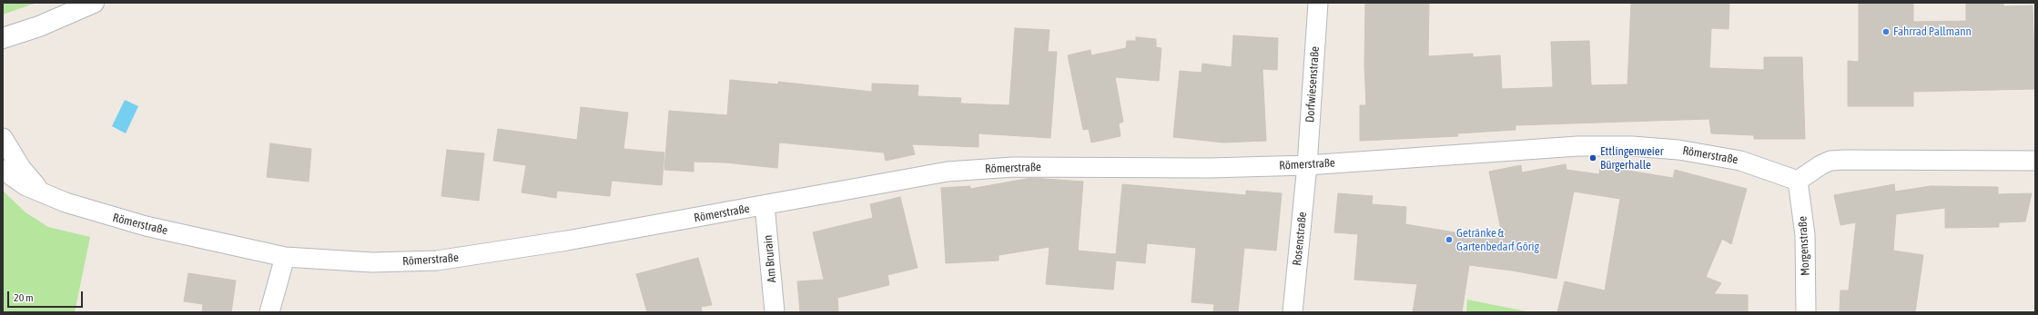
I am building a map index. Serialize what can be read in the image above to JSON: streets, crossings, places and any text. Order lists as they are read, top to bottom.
{
  "streets": {
    "street": [
      "Dorfwiesenstraße",
      "Römerstraße",
      "Rosenstraße",
      "Morgenstraße",
      "Am Brurain"
    ]
  },
  "crossings": [
    ["Dorfwiesenstraße", "Römerstraße"],
    ["Dorfwiesenstraße", "Rosenstraße"],
    ["Römerstraße", "Rosenstraße"],
    ["Römerstraße", "Morgenstraße"],
    ["Römerstraße", "Am Brurain"]
  ],
  "places": ["Fahrrad Pallmann", "Ettlingenweier Bürgerhalle", "Getränke & Gartenbedarf Görig"],
  "scale_bar": "20 m"
}
